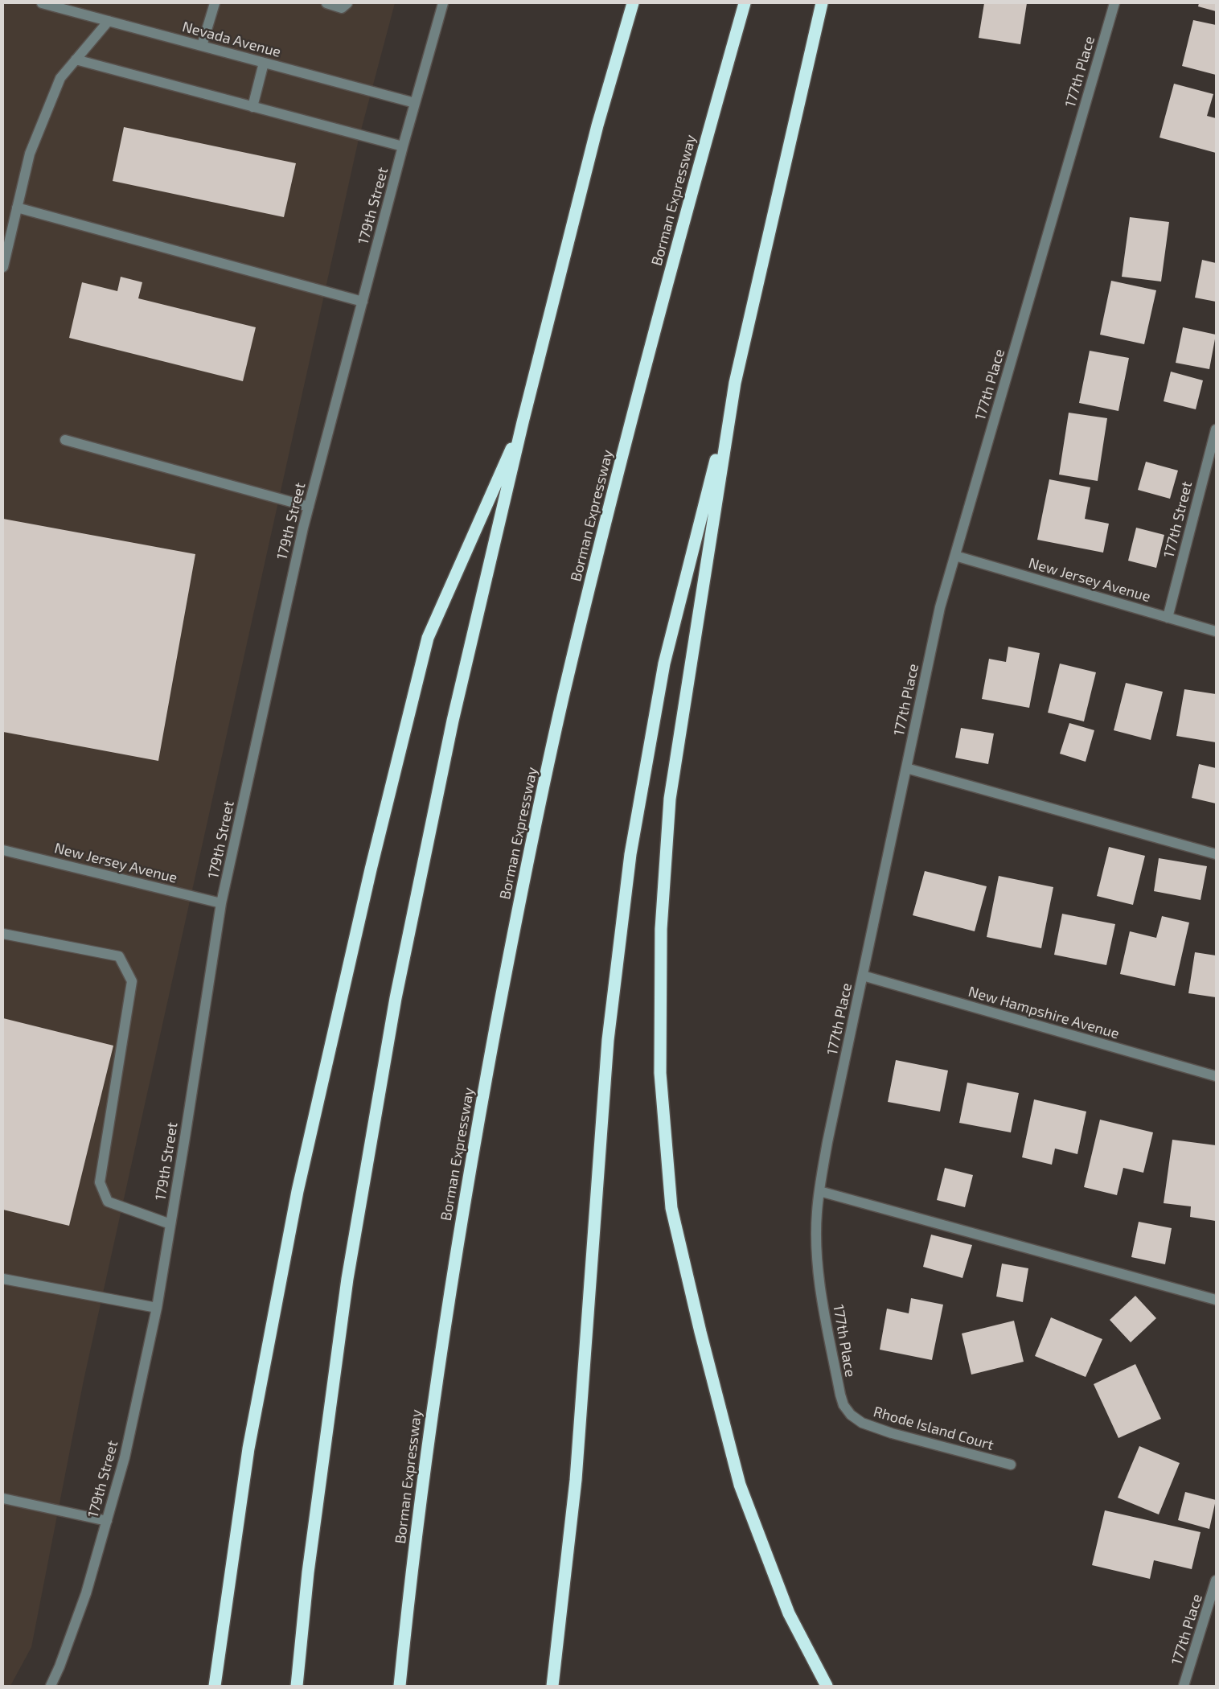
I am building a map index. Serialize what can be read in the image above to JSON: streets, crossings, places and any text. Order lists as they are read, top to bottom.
{
  "streets": {
    "highway": ["Borman Expressway"],
    "street": [
      "Nevada Avenue",
      "177th Place",
      "179th Street",
      "177th Street",
      "New Jersey Avenue",
      "New Hampshire Avenue",
      "Rhode Island Court"
    ]
  },
  "crossings": [
    ["Nevada Avenue", "179th Street"],
    ["177th Place", "New Jersey Avenue"],
    ["177th Place", "New Hampshire Avenue"],
    ["177th Place", "Rhode Island Court"],
    ["179th Street", "New Jersey Avenue"],
    ["177th Street", "New Jersey Avenue"]
  ]
}
